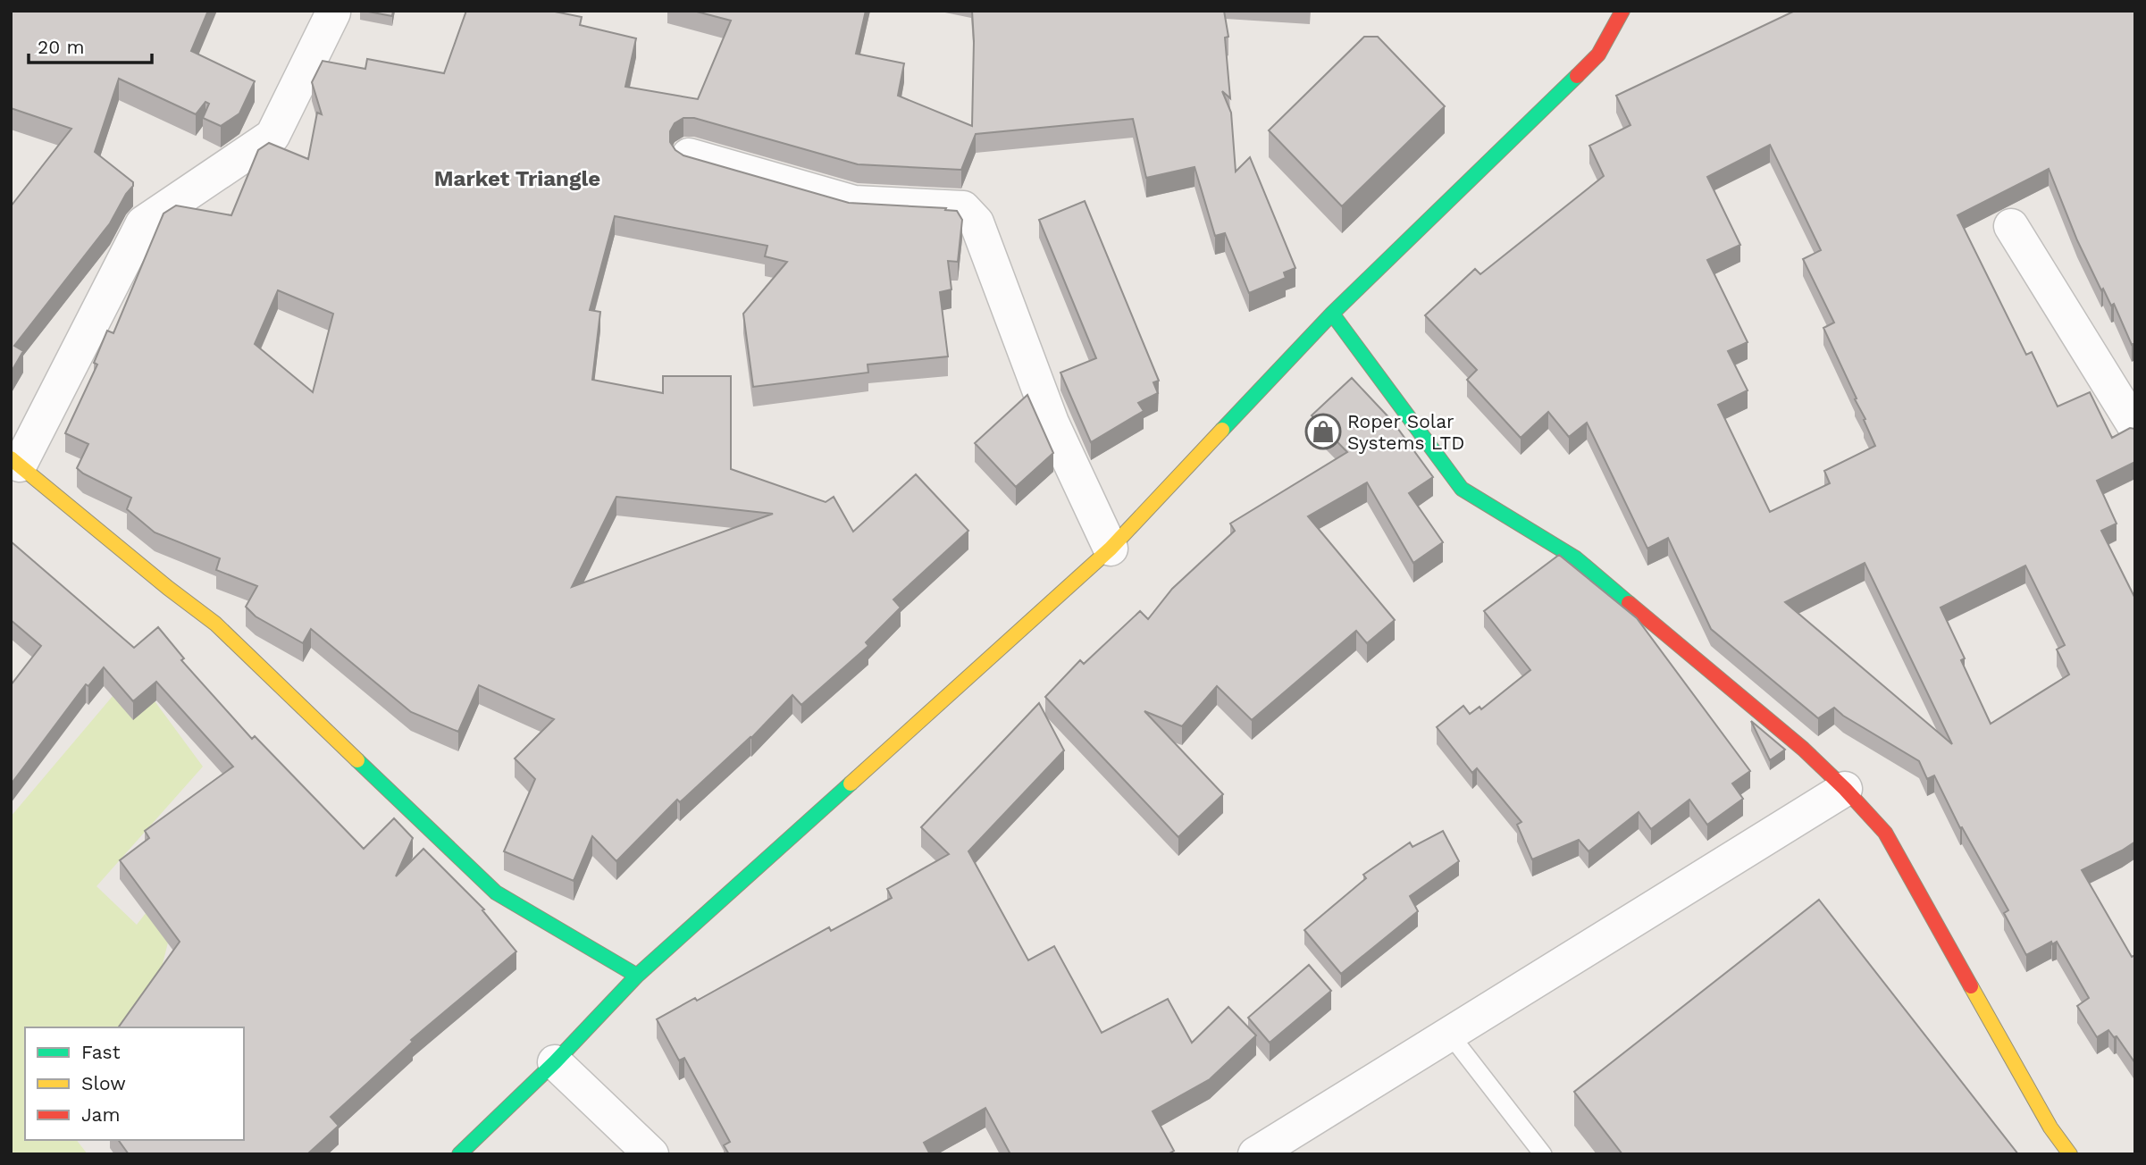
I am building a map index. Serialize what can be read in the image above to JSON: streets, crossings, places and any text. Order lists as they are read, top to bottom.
{
  "districts": ["Market Triangle"],
  "places": {
    "shop": ["Roper Solar Systems LTD"]
  },
  "legend": ["Fast", "Slow", "Jam"],
  "scale_bar": "20 m"
}
